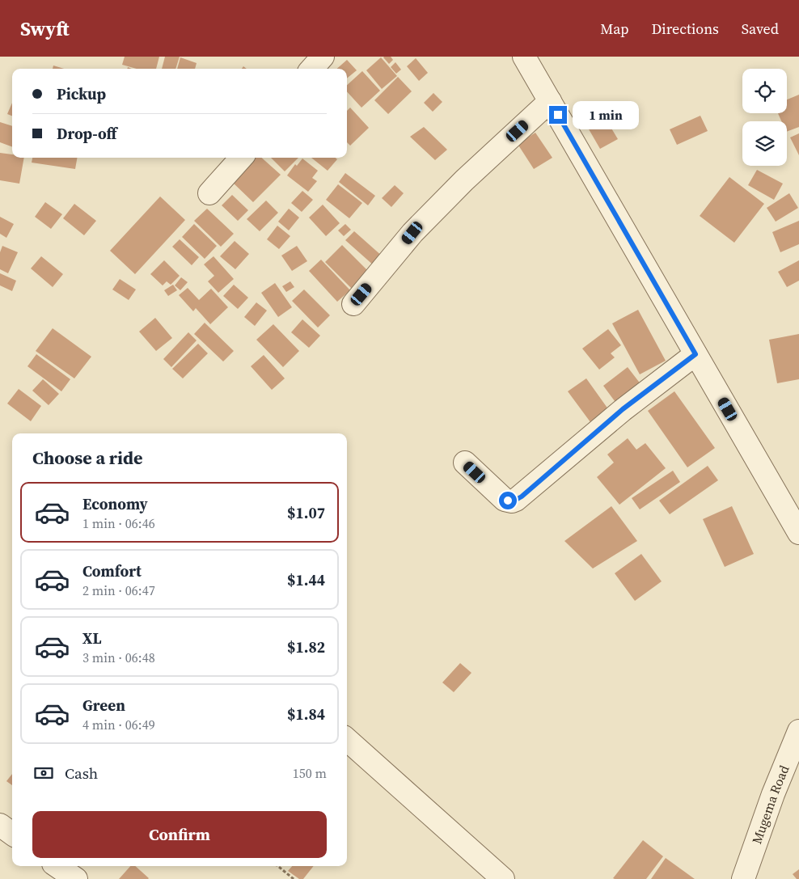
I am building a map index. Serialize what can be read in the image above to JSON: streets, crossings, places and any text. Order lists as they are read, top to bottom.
{
  "streets": {
    "street": ["Mugema Road"]
  },
  "page": {
    "header": "Swyft",
    "nav": ["Map", "Directions", "Saved"],
    "banner": ["Pickup", "Drop-off"],
    "bubble": "1 min",
    "heading": "Choose a ride",
    "list": [
      {
        "name": "Economy",
        "note": "1 min · 06:46",
        "value": "$1.07"
      },
      {
        "name": "Comfort",
        "note": "2 min · 06:47",
        "value": "$1.44"
      },
      {
        "name": "XL",
        "note": "3 min · 06:48",
        "value": "$1.82"
      },
      {
        "name": "Green",
        "note": "4 min · 06:49",
        "value": "$1.84"
      }
    ],
    "pay": ["Cash", "150 m"],
    "buttons": "Confirm"
  }
}
